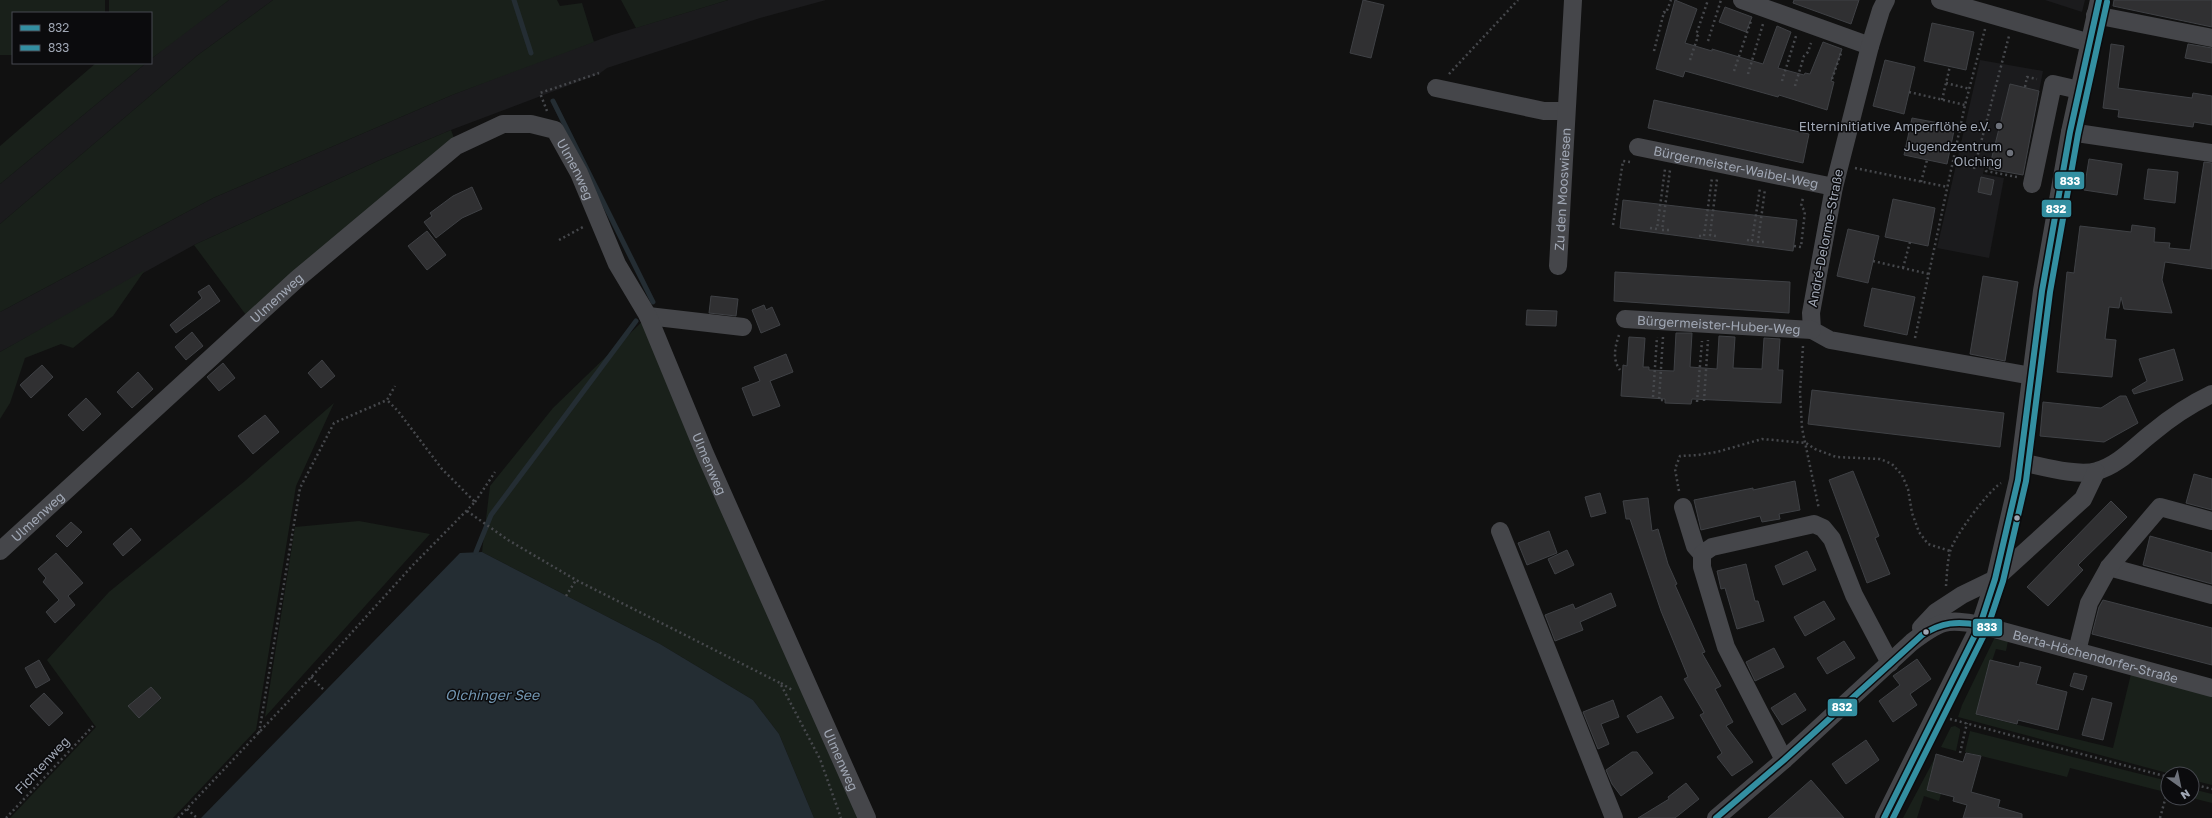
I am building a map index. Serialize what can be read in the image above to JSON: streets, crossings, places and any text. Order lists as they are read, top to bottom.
{
  "streets": {
    "street": [
      "Bürgermeister-Waibel-Weg",
      "Ulmenweg",
      "Zu den Mooswiesen",
      "André-Delorme-Straße",
      "Bürgermeister-Huber-Weg",
      "Berta-Höchendorfer-Straße"
    ],
    "path": ["Fichtenweg"]
  },
  "crossings": [
    ["Bürgermeister-Waibel-Weg", "André-Delorme-Straße"],
    ["André-Delorme-Straße", "Bürgermeister-Huber-Weg"]
  ],
  "water": ["Olchinger See"],
  "places": ["Elterninitiative Amperflöhe e.V.", "Jugendzentrum Olching"],
  "lines": ["transit line 832", "transit line 833"],
  "legend": ["832", "833"],
  "north": "bottom right"
}
